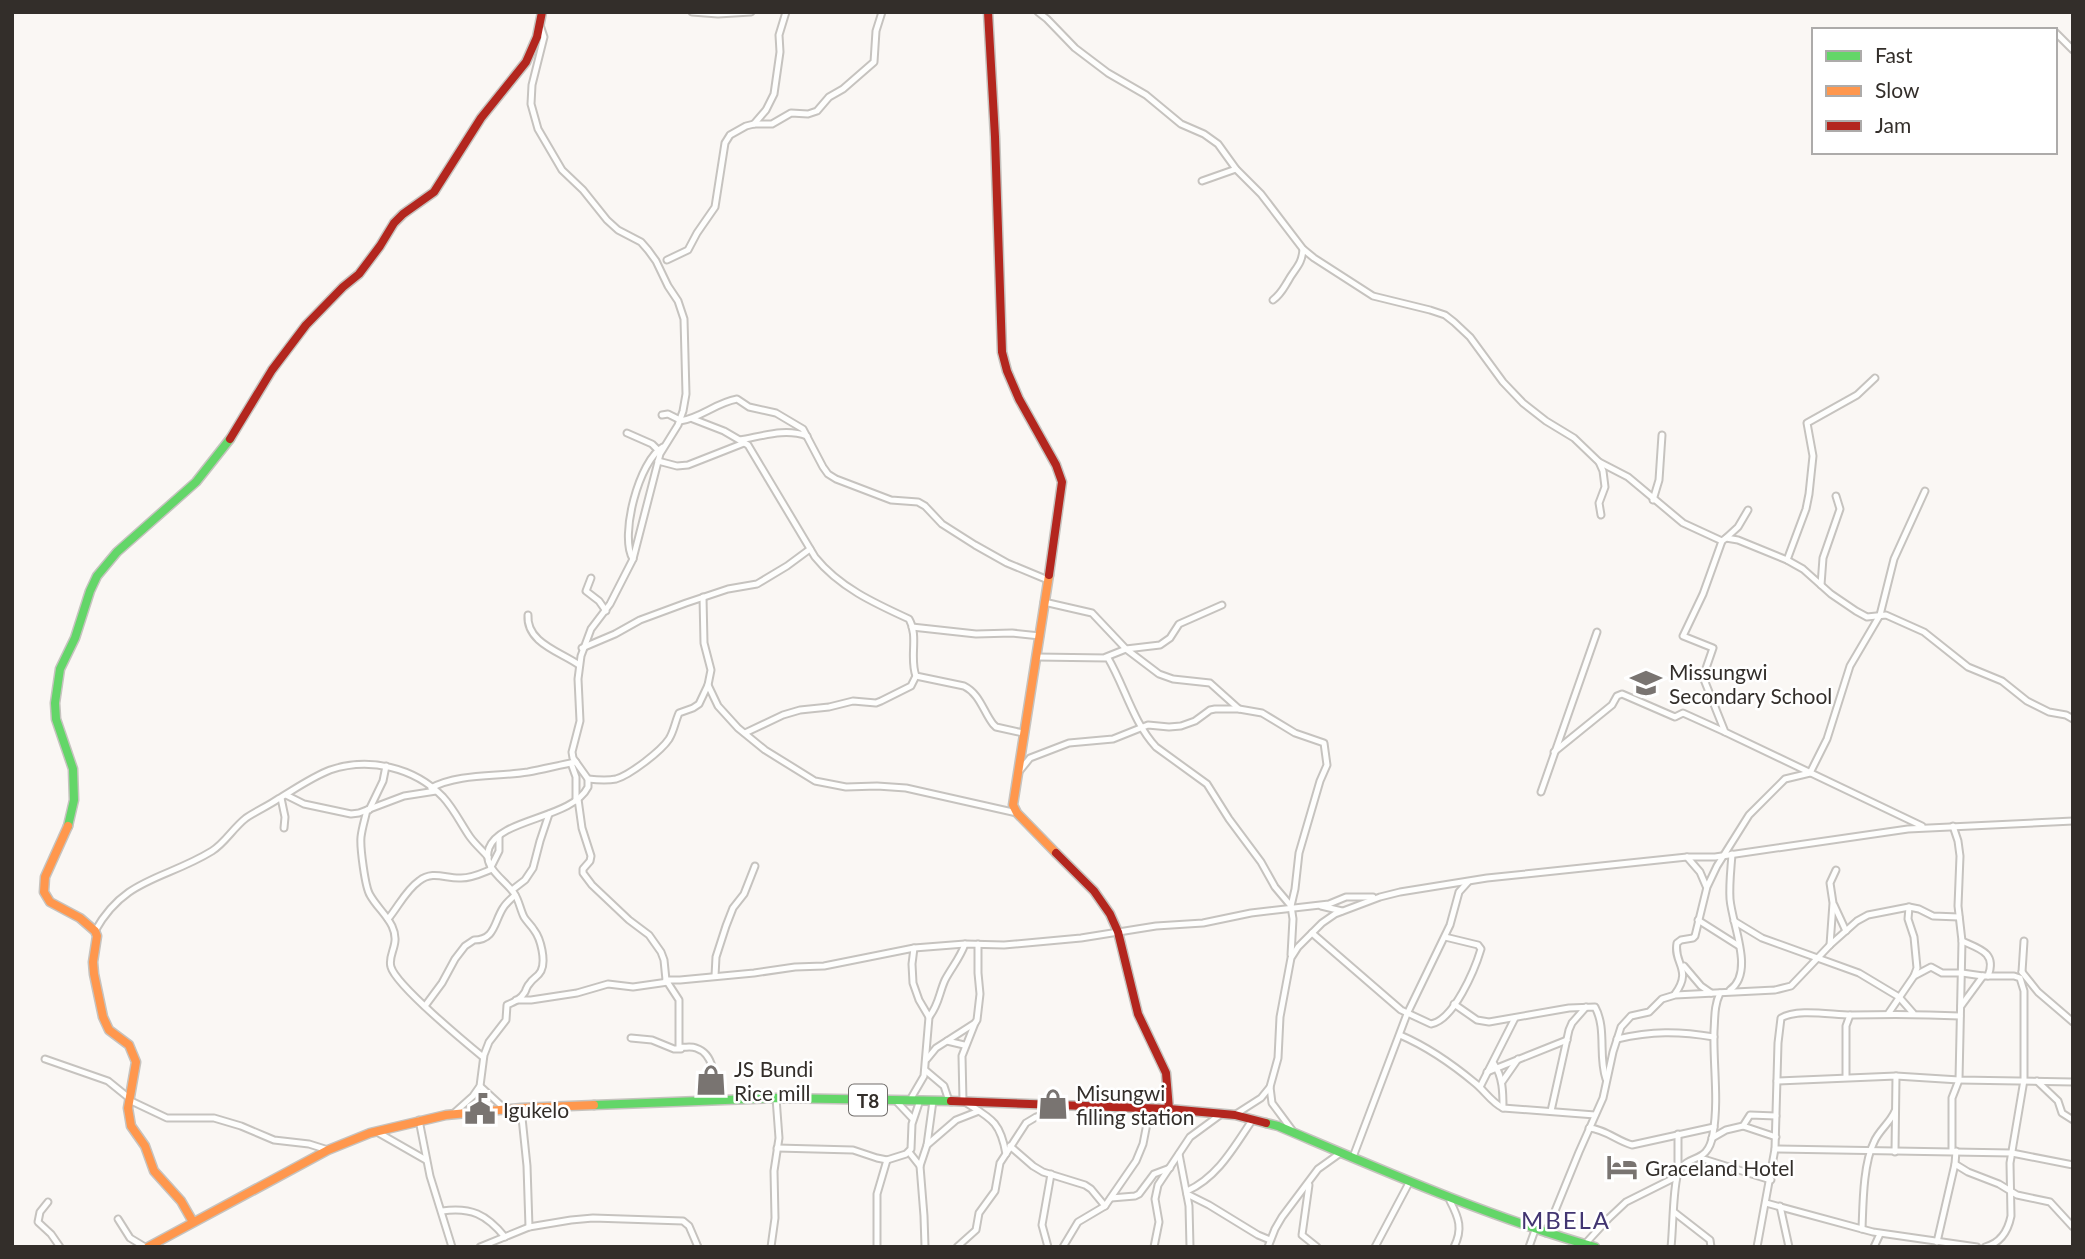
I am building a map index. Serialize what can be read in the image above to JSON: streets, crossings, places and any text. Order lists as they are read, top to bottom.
{
  "streets": {
    "main road": ["T8"]
  },
  "districts": ["MBELA"],
  "places": {
    "school or university": ["Missungwi Secondary School"],
    "shop": ["JS Bundi Rice mill", "Misungwi filling station"],
    "public building": ["Igukelo"],
    "hotel": ["Graceland Hotel"]
  },
  "legend": ["Fast", "Slow", "Jam"]
}
